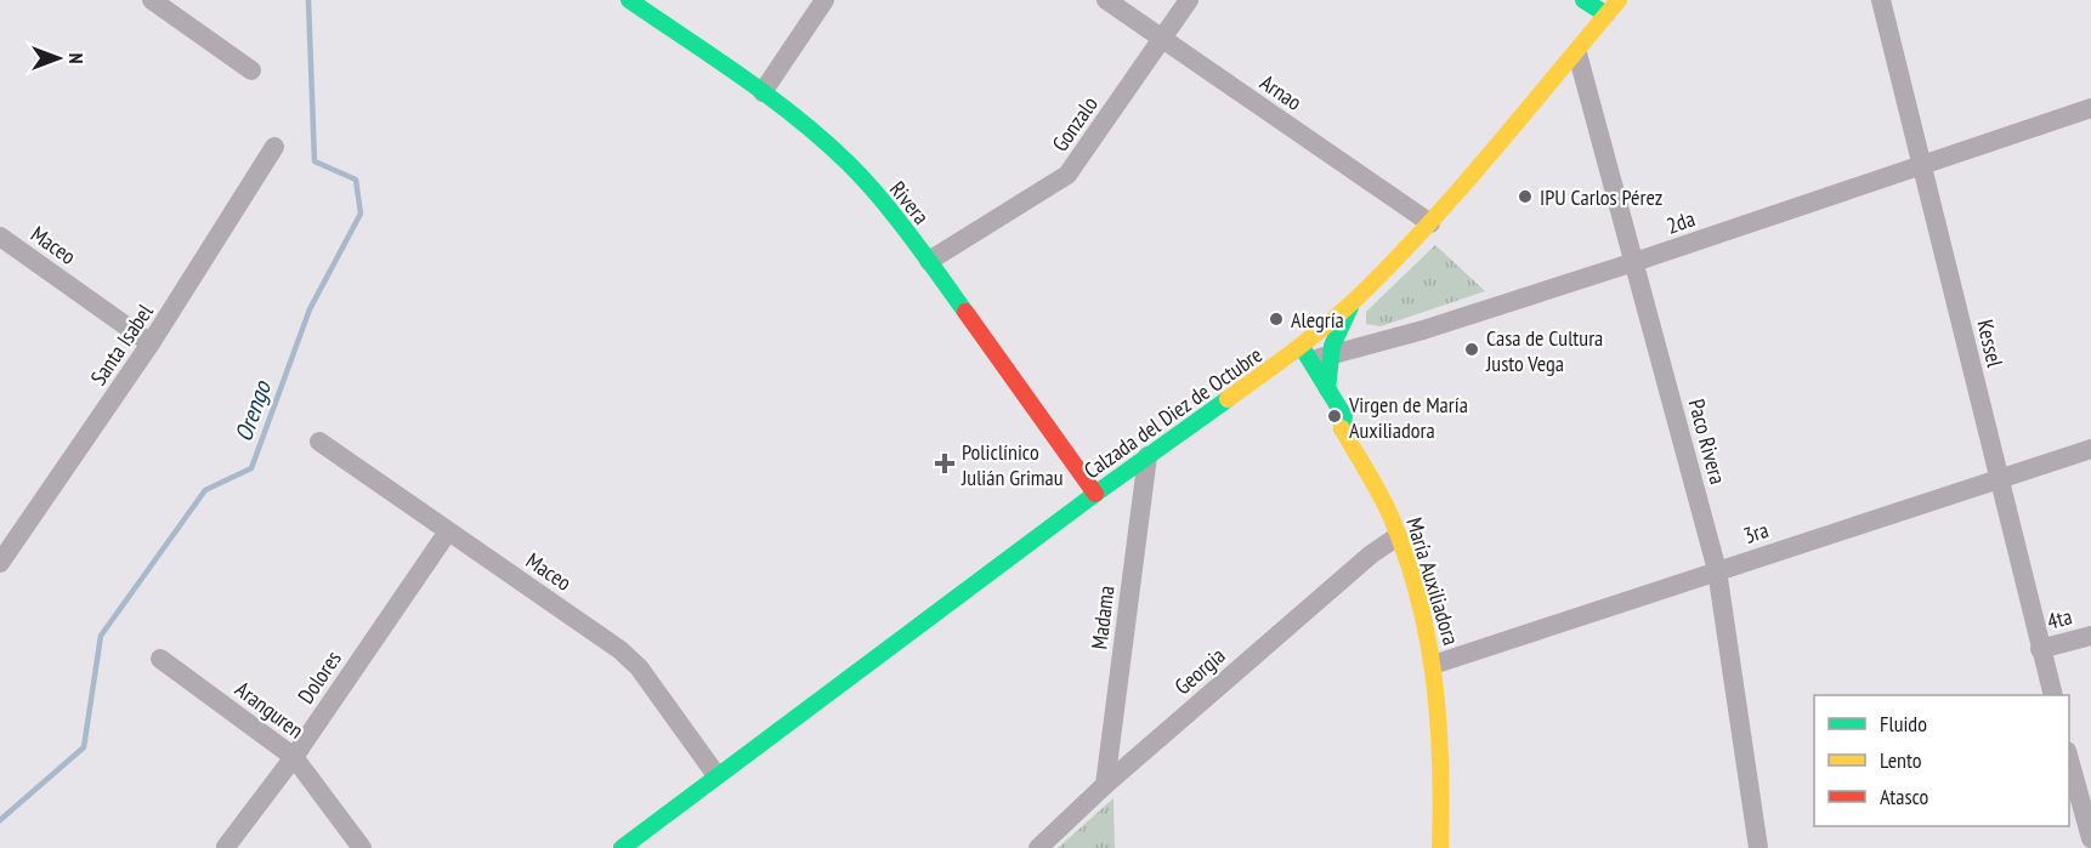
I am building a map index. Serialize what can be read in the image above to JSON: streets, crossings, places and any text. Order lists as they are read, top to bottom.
{
  "streets": {
    "street": [
      "Arnao",
      "Gonzalo",
      "Rivera",
      "2da",
      "Maceo",
      "Kessel",
      "Santa Isabel",
      "Calzada del Diez de Octubre",
      "Paco Rivera",
      "3ra",
      "María Auxiliadora",
      "Madama",
      "4ta",
      "Georgia",
      "Dolores",
      "Aranguren"
    ]
  },
  "crossings": [
    ["Arnao", "Gonzalo"],
    ["Arnao", "Calzada del Diez de Octubre"],
    ["Gonzalo", "Rivera"],
    ["Rivera", "Calzada del Diez de Octubre"],
    ["2da", "Kessel"],
    ["2da", "Calzada del Diez de Octubre"],
    ["2da", "Paco Rivera"],
    ["2da", "María Auxiliadora"],
    ["Maceo", "Santa Isabel"],
    ["Maceo", "Calzada del Diez de Octubre"],
    ["Maceo", "Dolores"],
    ["Kessel", "3ra"],
    ["Kessel", "4ta"],
    ["Calzada del Diez de Octubre", "Paco Rivera"],
    ["Calzada del Diez de Octubre", "María Auxiliadora"],
    ["Calzada del Diez de Octubre", "Madama"],
    ["Paco Rivera", "3ra"],
    ["3ra", "María Auxiliadora"],
    ["María Auxiliadora", "Georgia"],
    ["Madama", "Georgia"],
    ["Dolores", "Aranguren"]
  ],
  "water": ["Orengo"],
  "places": {
    "other": [
      "IPU Carlos Pérez",
      "Alegría",
      "Casa de Cultura Justo Vega",
      "Virgen de María Auxiliadora"
    ],
    "health": ["Policlínico Julián Grimau"]
  },
  "legend": ["Fluido", "Lento", "Atasco"],
  "north": "right"
}
